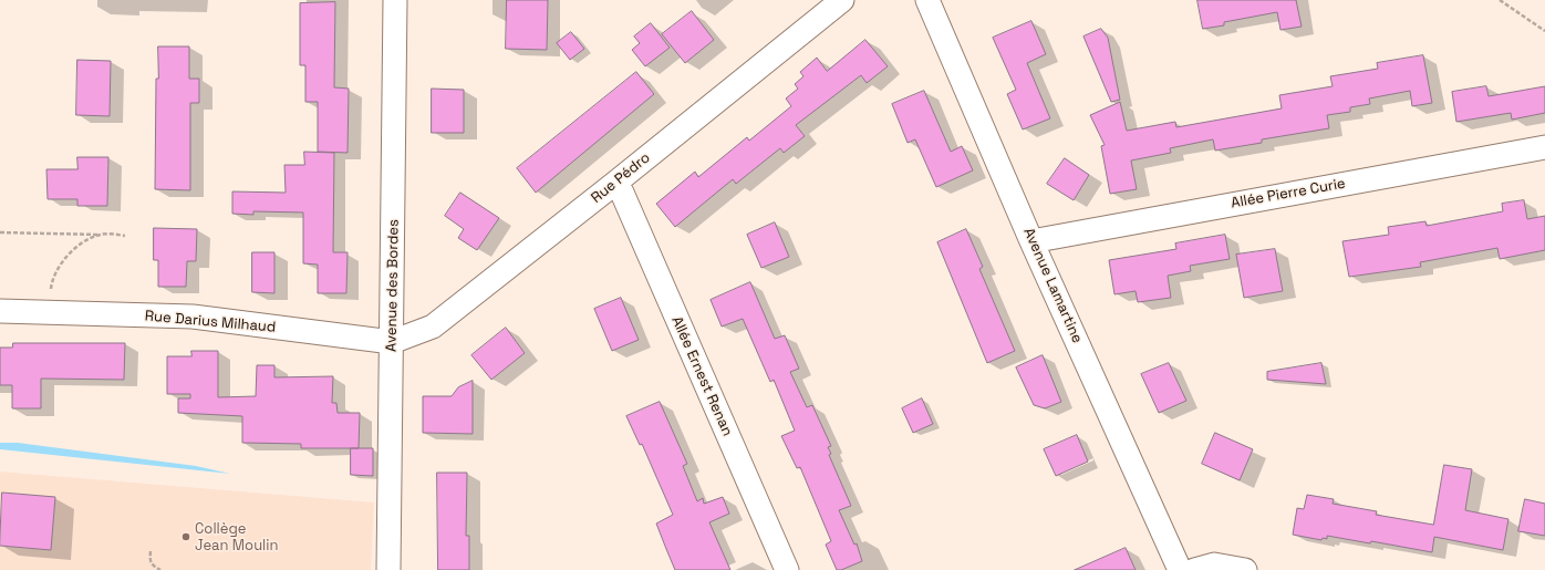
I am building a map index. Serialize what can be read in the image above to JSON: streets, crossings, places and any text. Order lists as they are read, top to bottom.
{
  "streets": {
    "street": [
      "Rue Pédro",
      "Allée Pierre Curie",
      "Avenue des Bordes",
      "Avenue Lamartine",
      "Rue Darius Milhaud",
      "Allée Ernest Renan"
    ]
  },
  "crossings": [
    ["Rue Pédro", "Avenue des Bordes"],
    ["Rue Pédro", "Rue Darius Milhaud"],
    ["Rue Pédro", "Allée Ernest Renan"],
    ["Allée Pierre Curie", "Avenue Lamartine"],
    ["Avenue des Bordes", "Rue Darius Milhaud"]
  ],
  "places": ["Collège Jean Moulin"]
}
